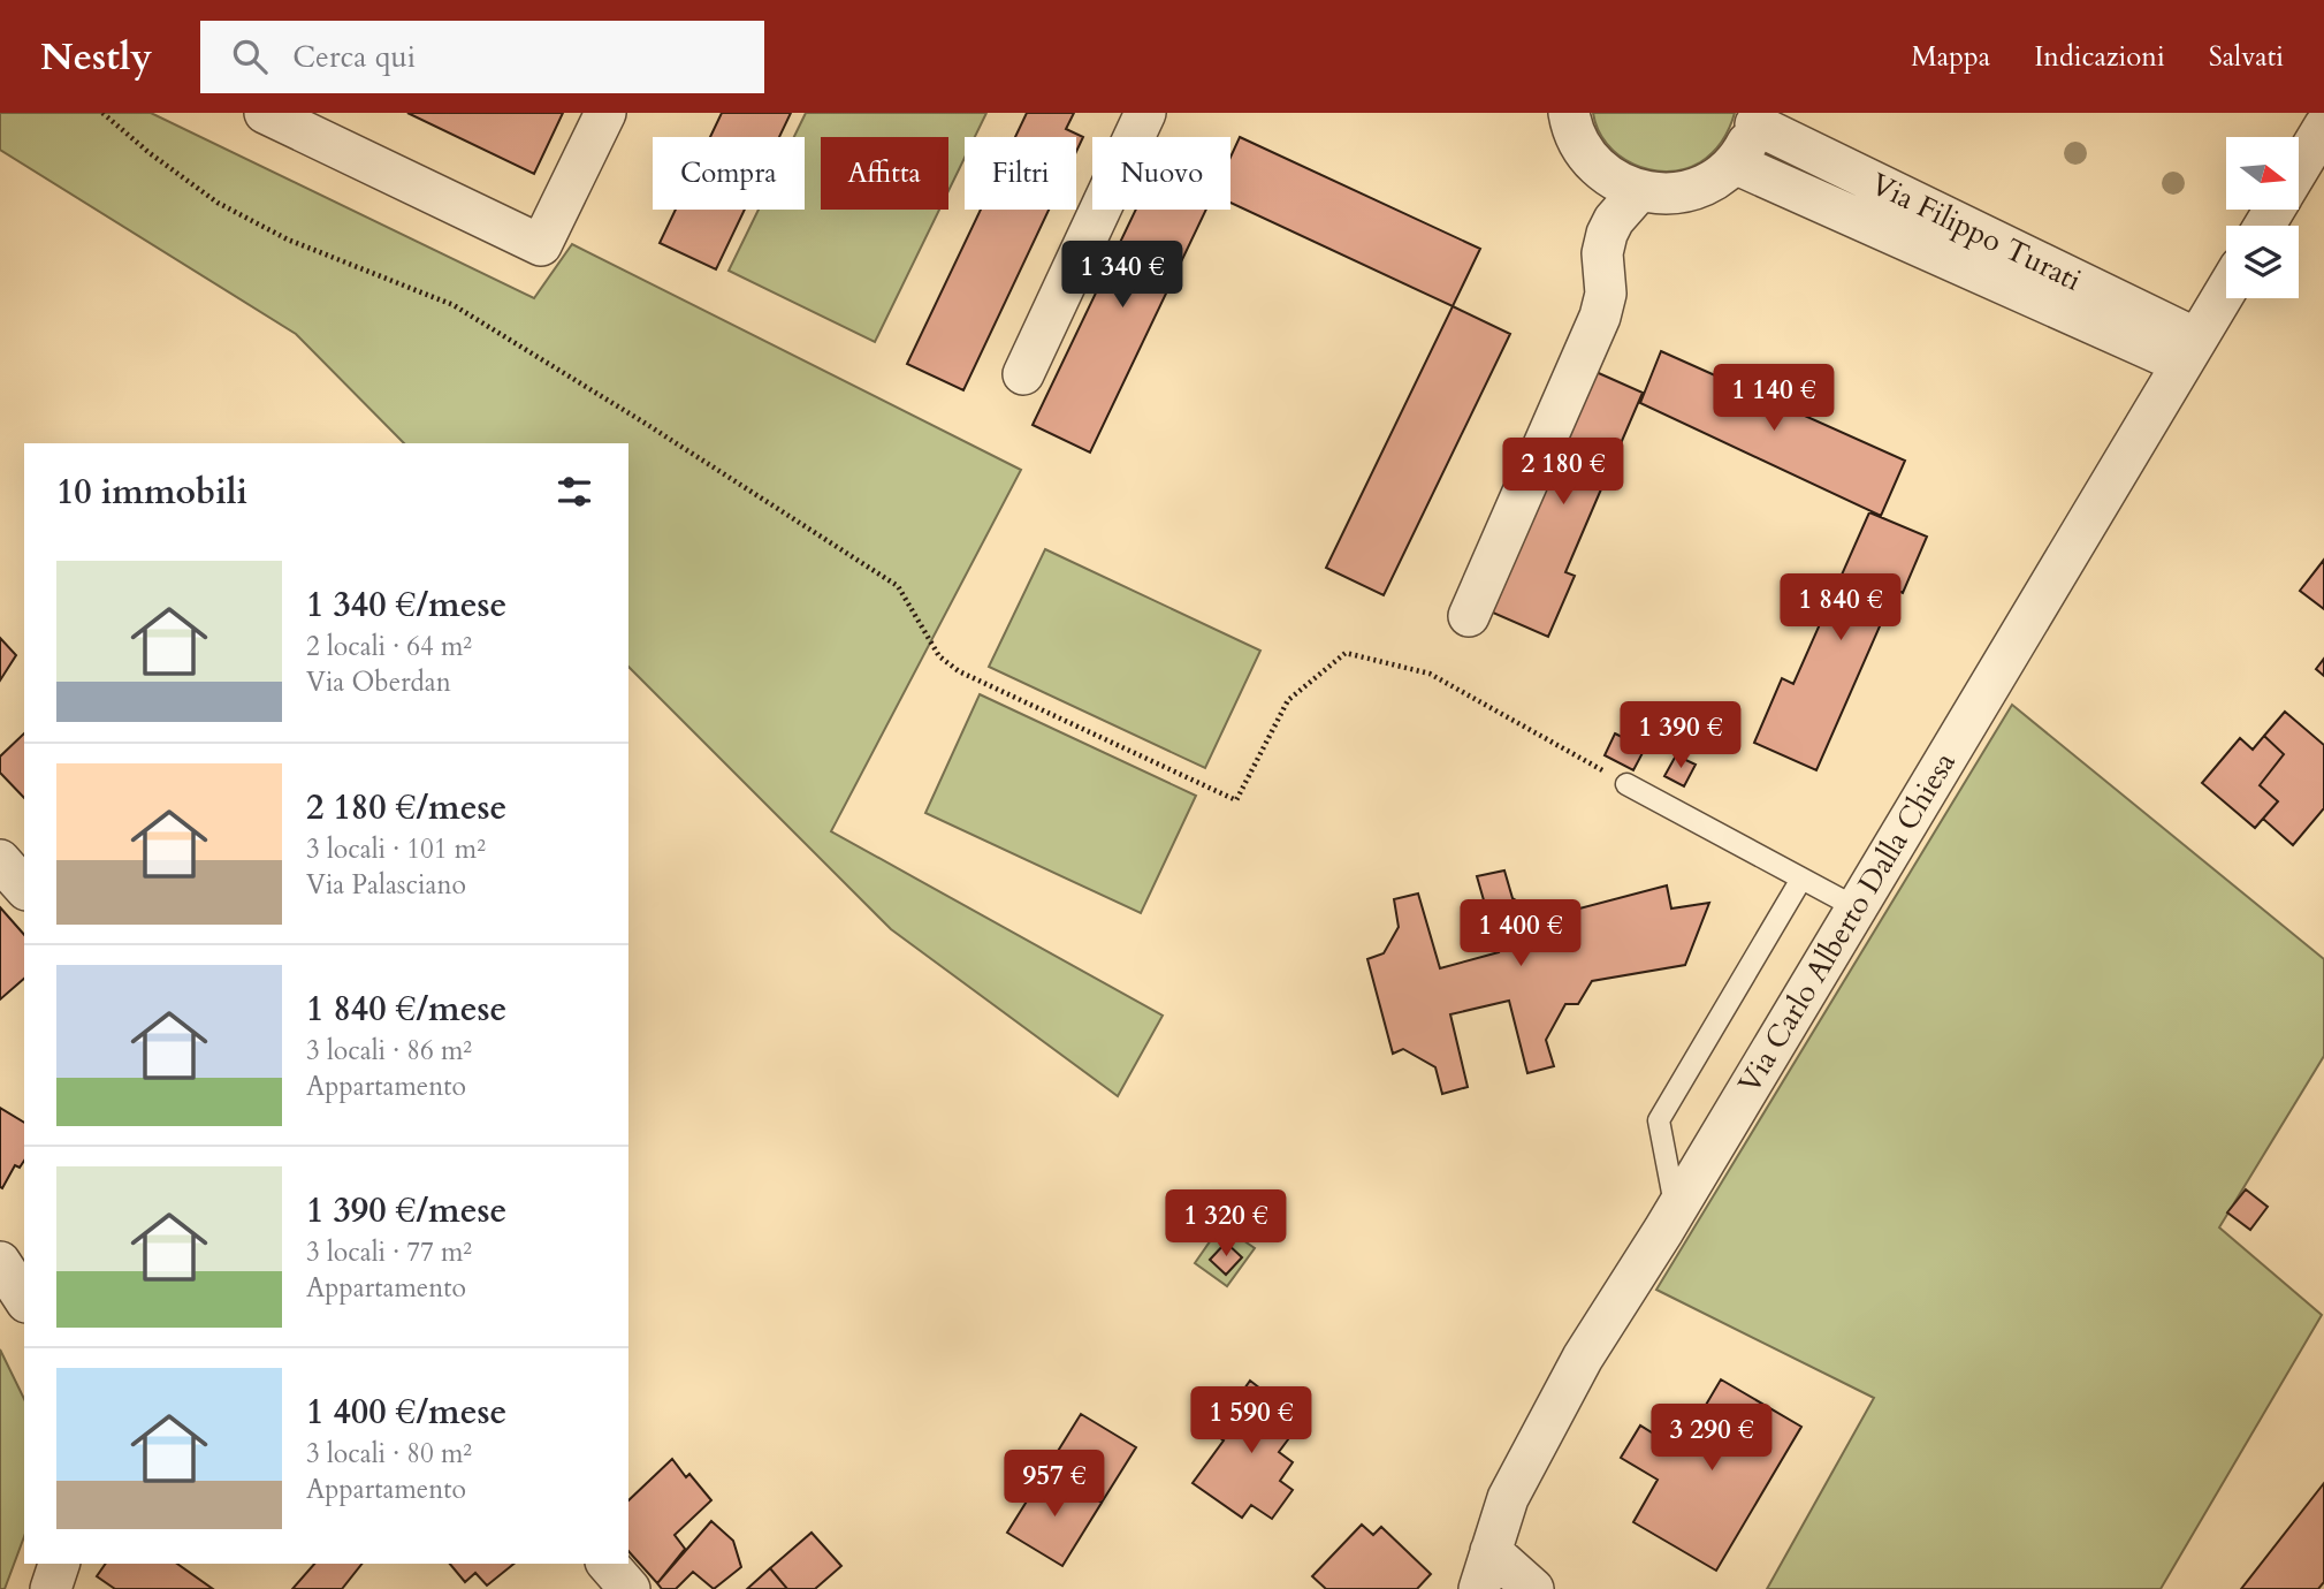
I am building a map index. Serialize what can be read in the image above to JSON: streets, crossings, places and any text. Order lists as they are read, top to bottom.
{
  "streets": {
    "street": ["Via Filippo Turati", "Via Carlo Alberto Dalla Chiesa"]
  },
  "crossings": [
    ["Via Filippo Turati", "Via Carlo Alberto Dalla Chiesa"]
  ],
  "north": "right",
  "page": {
    "header": "Nestly",
    "search": "Cerca qui",
    "nav": ["Mappa", "Indicazioni", "Salvati"],
    "chip": [
      "Compra",
      "Affitta",
      "Filtri",
      "Nuovo"
    ],
    "price": [
      "1 340 €",
      "1 140 €",
      "2 180 €",
      "1 840 €",
      "1 390 €",
      "1 400 €",
      "1 320 €",
      "1 590 €",
      "3 290 €",
      "957 €"
    ],
    "heading": "10 immobili",
    "list": [
      {
        "name": "1 340 €/mese",
        "note": "2 locali · 64 m² · Via Oberdan"
      },
      {
        "name": "2 180 €/mese",
        "note": "3 locali · 101 m² · Via Palasciano"
      },
      {
        "name": "1 840 €/mese",
        "note": "3 locali · 86 m² · Appartamento"
      },
      {
        "name": "1 390 €/mese",
        "note": "3 locali · 77 m² · Appartamento"
      },
      {
        "name": "1 400 €/mese",
        "note": "3 locali · 80 m² · Appartamento"
      }
    ]
  }
}
